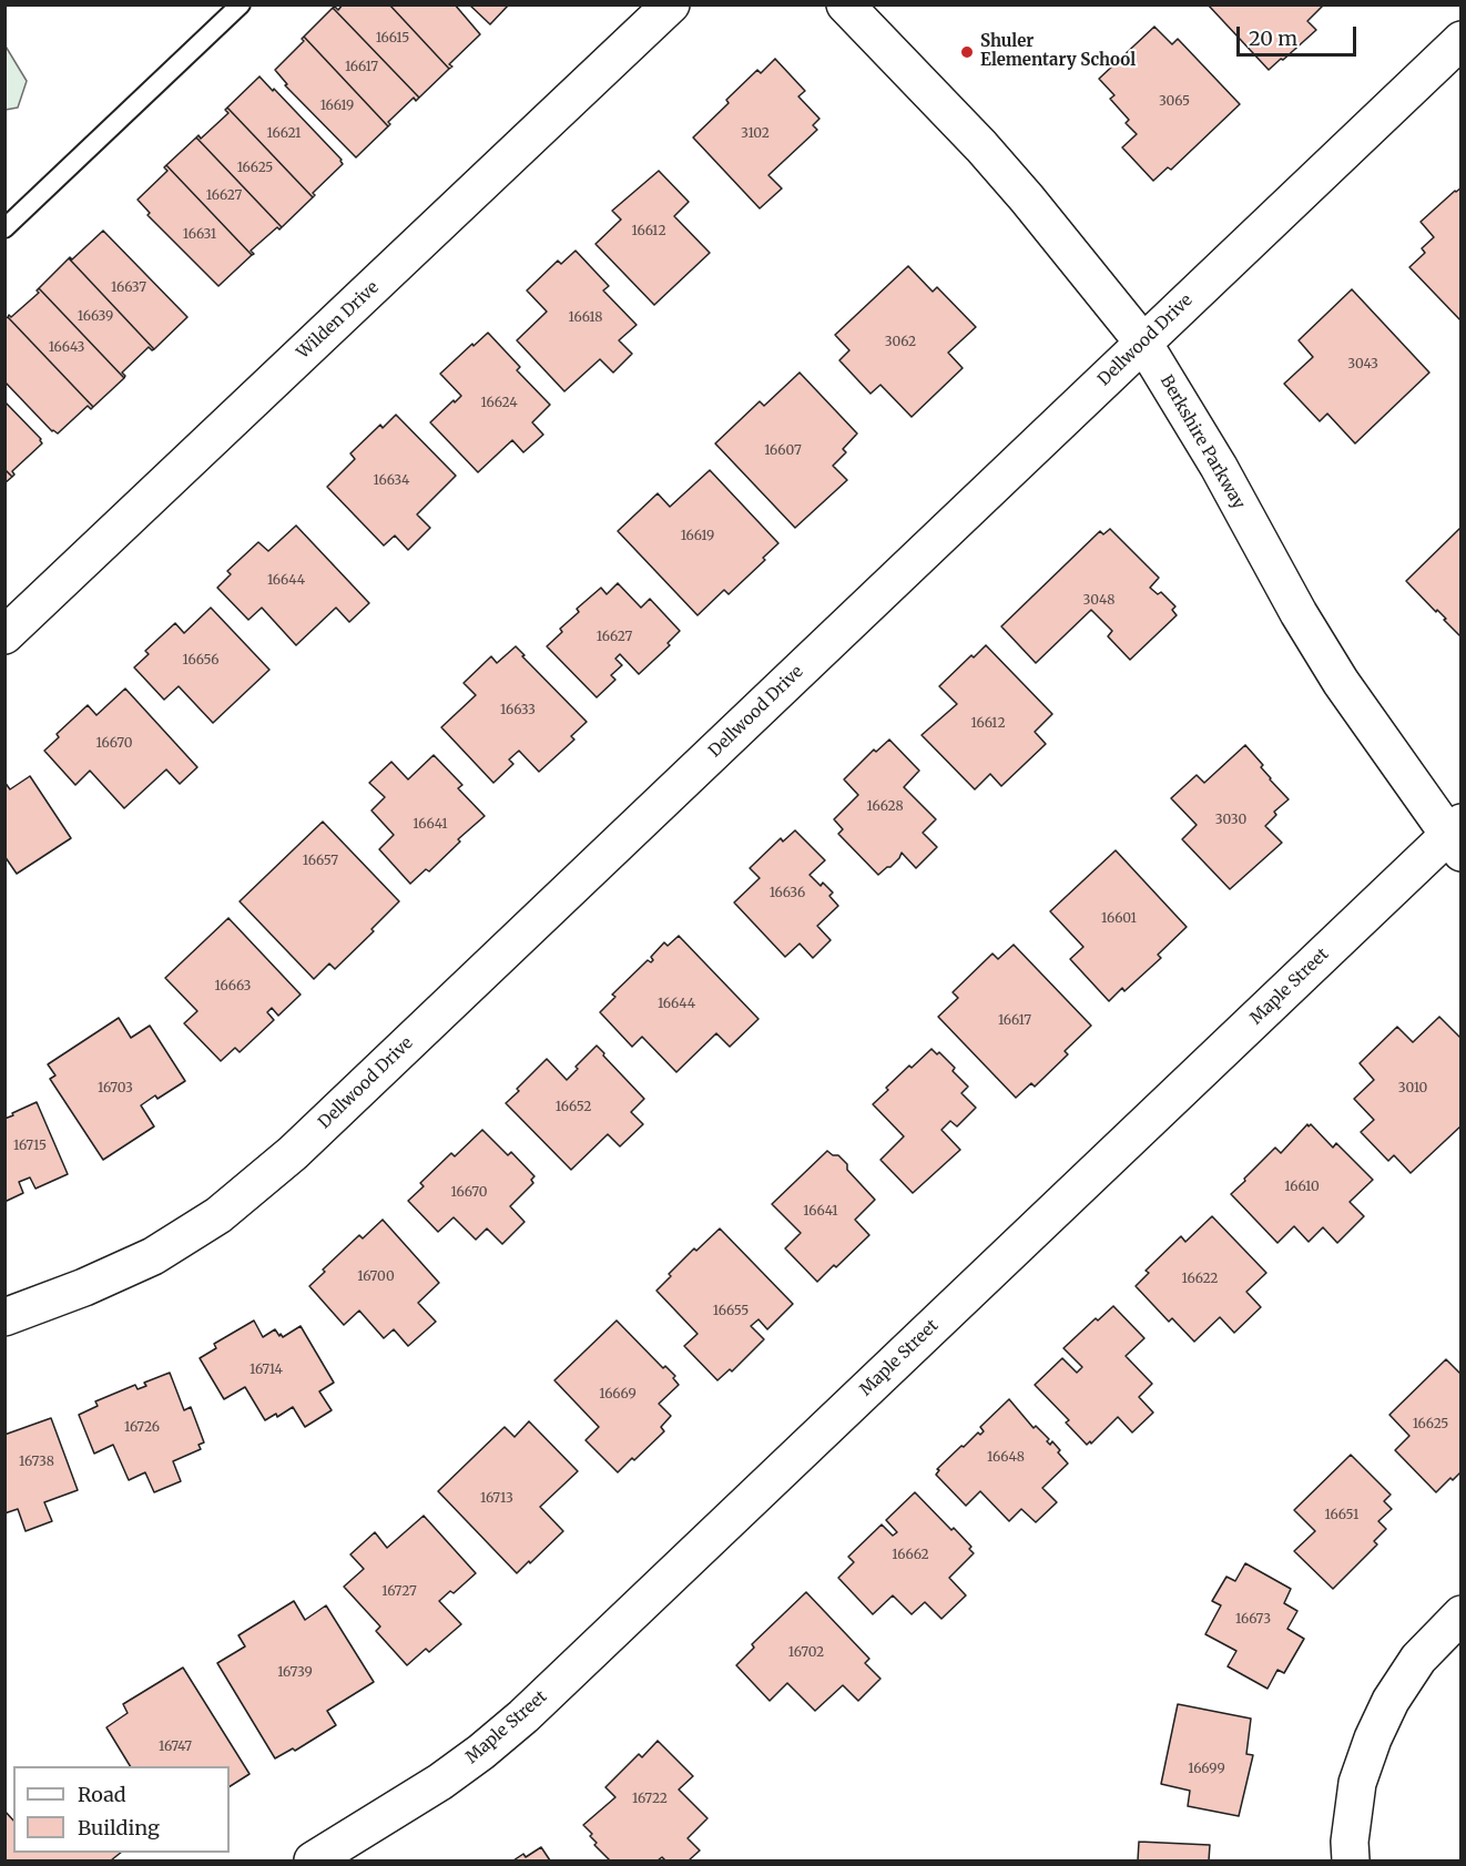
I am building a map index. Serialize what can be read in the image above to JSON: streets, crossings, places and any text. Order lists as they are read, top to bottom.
{
  "streets": {
    "street": [
      "Wilden Drive",
      "Dellwood Drive",
      "Berkshire Parkway",
      "Maple Street"
    ]
  },
  "crossings": [
    ["Dellwood Drive", "Berkshire Parkway"],
    ["Berkshire Parkway", "Maple Street"]
  ],
  "places": ["Shuler Elementary School"],
  "house_numbers": [
    "16615",
    "16617",
    "3065",
    "16619",
    "16621",
    "3102",
    "16625",
    "16627",
    "16612",
    "16631",
    "16637",
    "16639",
    "16618",
    "3062",
    "16643",
    "3043",
    "16624",
    "16607",
    "16634",
    "16619",
    "16644",
    "3048",
    "16627",
    "16656",
    "16633",
    "16612",
    "16670",
    "16628",
    "3030",
    "16641",
    "16657",
    "16636",
    "16601",
    "16663",
    "16644",
    "16617",
    "16703",
    "3010",
    "16652",
    "16715",
    "16610",
    "16670",
    "16641",
    "16700",
    "16622",
    "16655",
    "16714",
    "16669",
    "16625",
    "16726",
    "16648",
    "16738",
    "16713",
    "16651",
    "16662",
    "16727",
    "16673",
    "16702",
    "16739",
    "16747",
    "16699",
    "16722"
  ],
  "legend": ["Road", "Building"],
  "scale_bar": "20 m"
}
